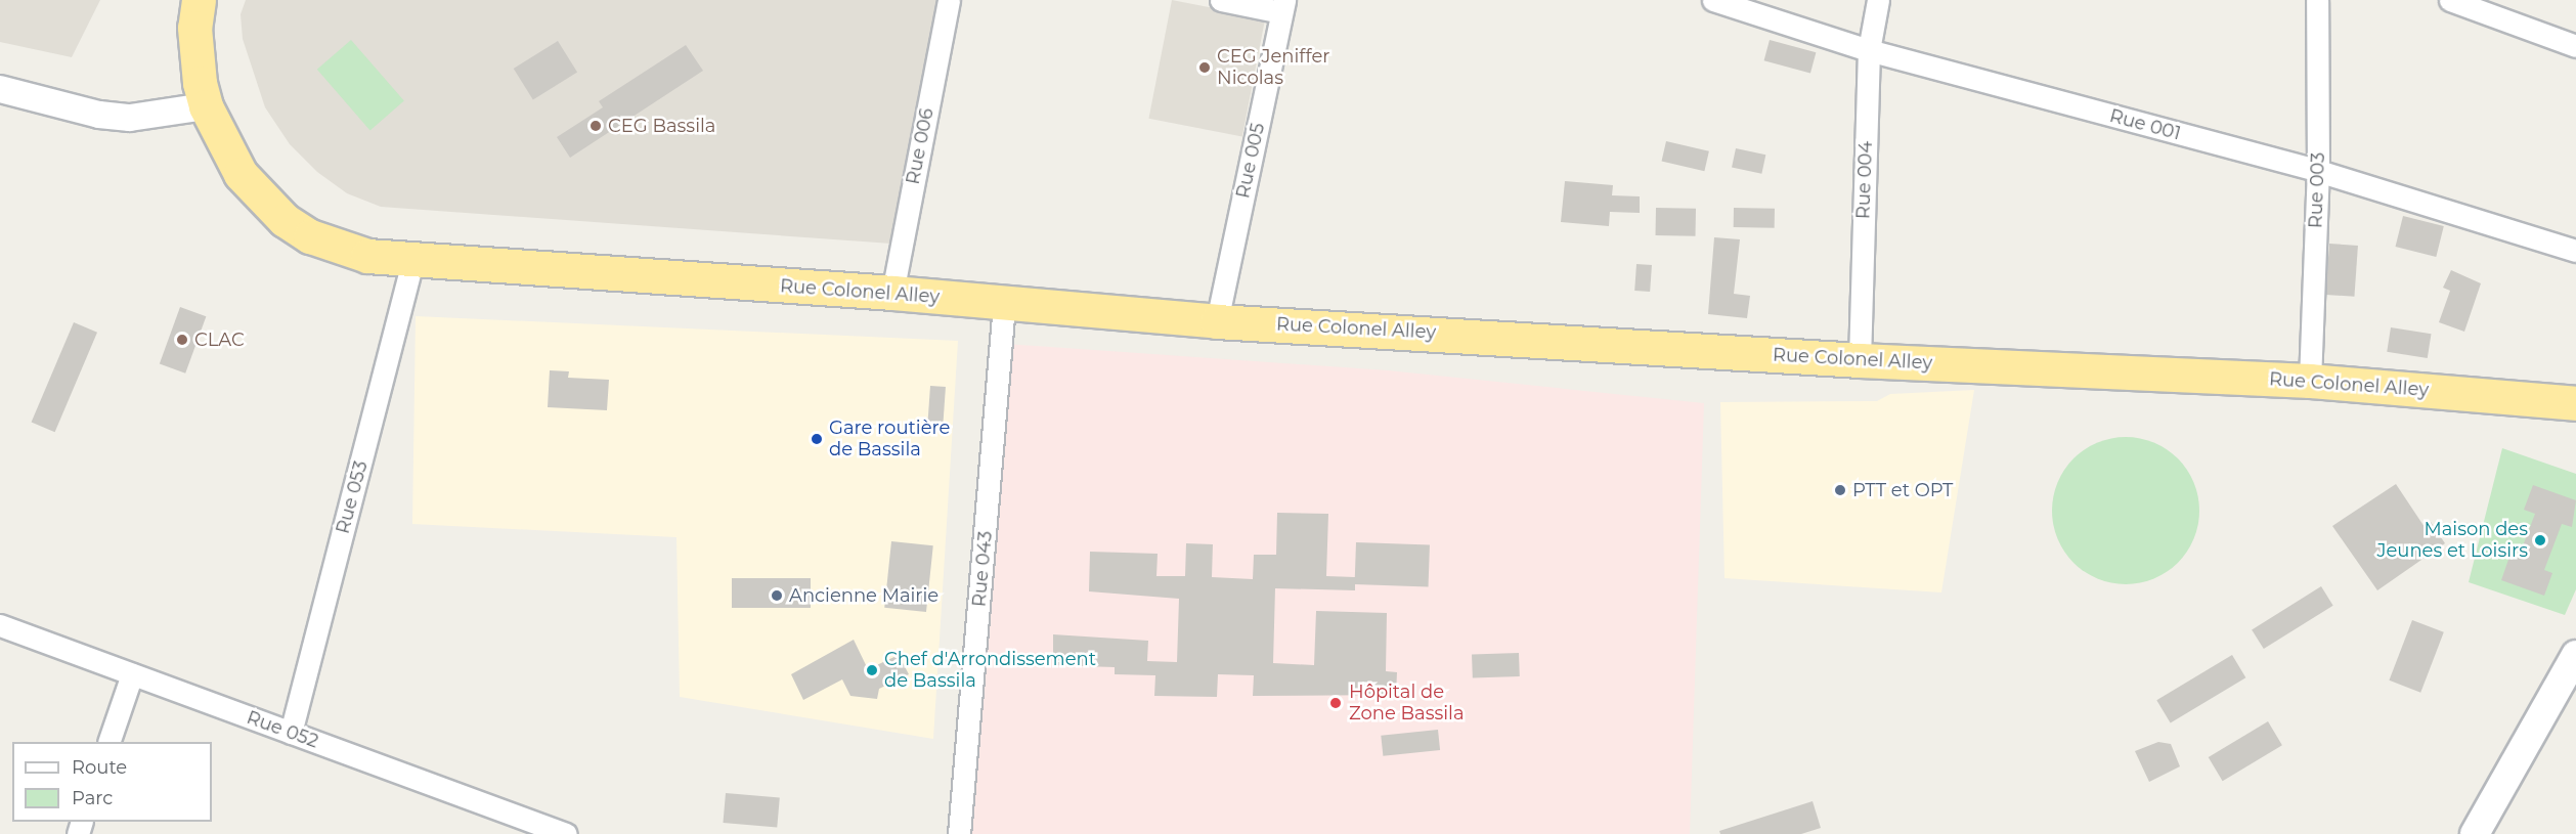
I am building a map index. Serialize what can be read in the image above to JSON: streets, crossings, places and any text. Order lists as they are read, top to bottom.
{
  "streets": {
    "highway": ["Rue Colonel Alley"],
    "street": [
      "Rue 001",
      "Rue 006",
      "Rue 005",
      "Rue 004",
      "Rue 003",
      "Rue 053",
      "Rue 043",
      "Rue 052"
    ]
  },
  "crossings": [
    ["Rue 001", "Rue 004"],
    ["Rue 001", "Rue 003"],
    ["Rue 006", "Rue Colonel Alley"],
    ["Rue 005", "Rue Colonel Alley"],
    ["Rue 004", "Rue Colonel Alley"],
    ["Rue 003", "Rue Colonel Alley"],
    ["Rue Colonel Alley", "Rue 053"],
    ["Rue Colonel Alley", "Rue 043"],
    ["Rue 053", "Rue 052"]
  ],
  "places": [
    "CEG Jeniffer Nicolas",
    "CEG Bassila",
    "CLAC",
    "Gare routière de Bassila",
    "PTT et OPT",
    "Maison des Jeunes et Loisirs",
    "Ancienne Mairie",
    "Chef d'Arrondissement de Bassila",
    "Hôpital de Zone Bassila"
  ],
  "legend": ["Route", "Parc"]
}
